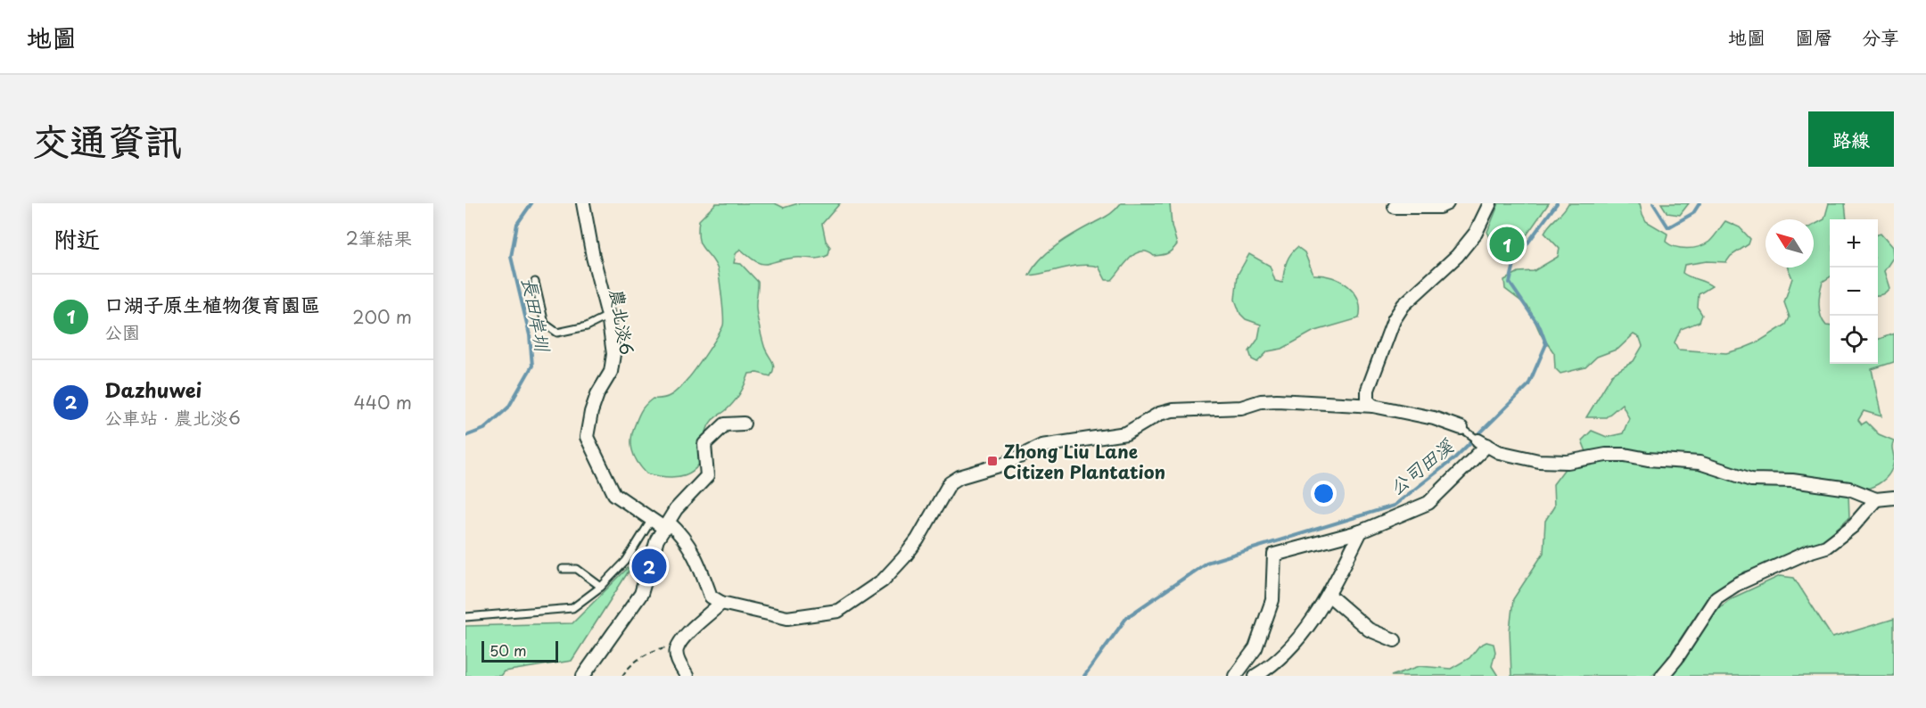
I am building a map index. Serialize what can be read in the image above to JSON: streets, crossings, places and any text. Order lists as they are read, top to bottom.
{
  "streets": {
    "street": ["農北淡6"]
  },
  "water": ["長田岸圳", "公司田溪"],
  "places": {
    "transit": ["Zhong Liu Lane Citizen Plantation"]
  },
  "scale_bar": "50 m",
  "north": "top left",
  "page": {
    "header": "地圖",
    "nav": ["地圖", "圖層", "分享"],
    "title": "交通資訊",
    "buttons": "路線",
    "heading": ["附近", "2筆結果"],
    "map_buttons": ["+", "−"],
    "pins": ["1", "2"],
    "list": [
      {
        "mark": "1",
        "name": "口湖子原生植物復育園區",
        "note": "公園",
        "value": "200 m"
      },
      {
        "mark": "2",
        "name": "Dazhuwei",
        "note": "公車站 · 農北淡6",
        "value": "440 m"
      }
    ],
    "scale": "50 m"
  }
}
